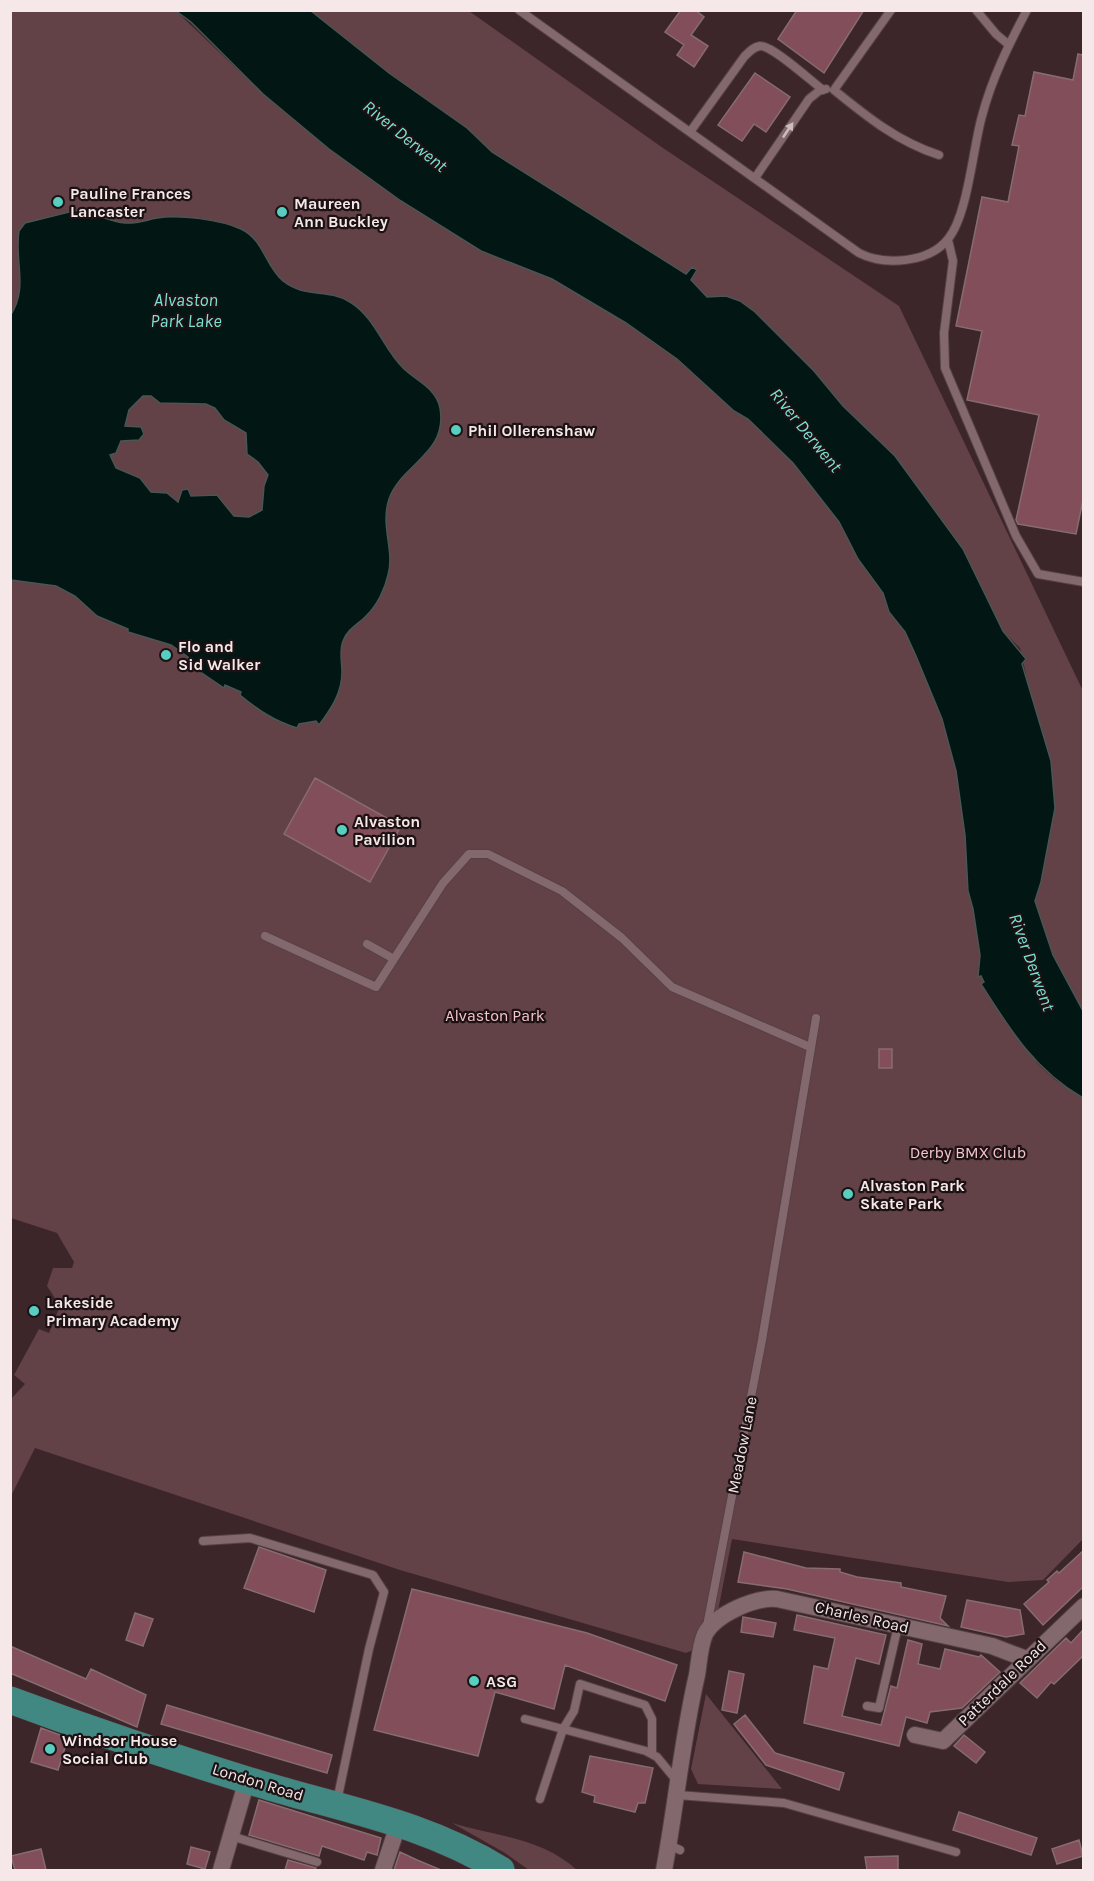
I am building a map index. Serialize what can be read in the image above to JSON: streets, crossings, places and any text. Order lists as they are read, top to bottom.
{
  "streets": {
    "main road": ["London Road"],
    "street": ["Meadow Lane", "Charles Road", "Patterdale Road"]
  },
  "crossings": [
    ["Meadow Lane", "Charles Road"],
    ["Charles Road", "Patterdale Road"]
  ],
  "water": ["River Derwent", "Alvaston Park Lake"],
  "parks": ["Alvaston Park", "Derby BMX Club"],
  "places": [
    "Pauline Frances Lancaster",
    "Maureen Ann Buckley",
    "Phil Ollerenshaw",
    "Flo and Sid Walker",
    "Alvaston Pavilion",
    "Alvaston Park Skate Park",
    "Lakeside Primary Academy",
    "ASG",
    "Windsor House Social Club"
  ]
}
